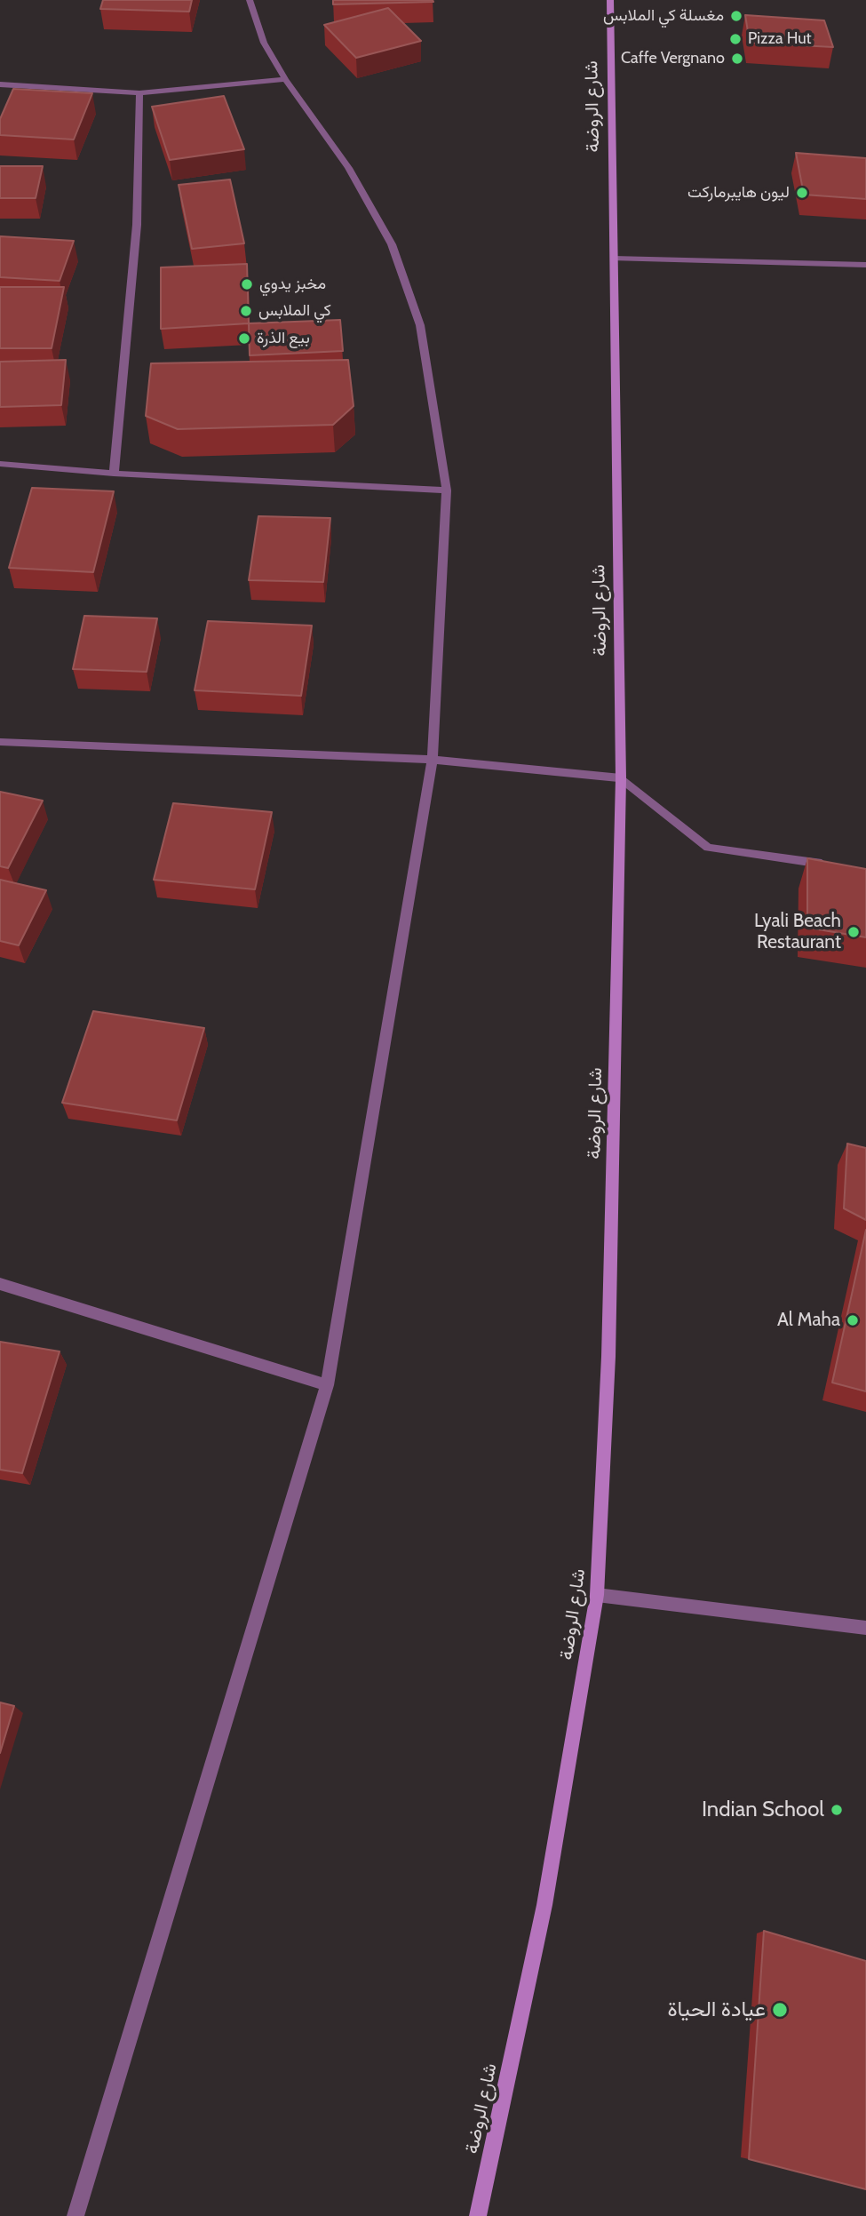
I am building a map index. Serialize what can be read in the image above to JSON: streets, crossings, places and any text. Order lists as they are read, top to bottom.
{
  "streets": {
    "main road": ["شارع الروضة"]
  },
  "places": [
    "مغسلة كي الملابس",
    "Pizza Hut",
    "Caffe Vergnano",
    "ليون هايبرماركت",
    "مخبز يدوي",
    "كي الملابس",
    "بيع الذرة",
    "Lyali Beach Restaurant",
    "Al Maha",
    "Indian School",
    "عيادة الحياة"
  ]
}
